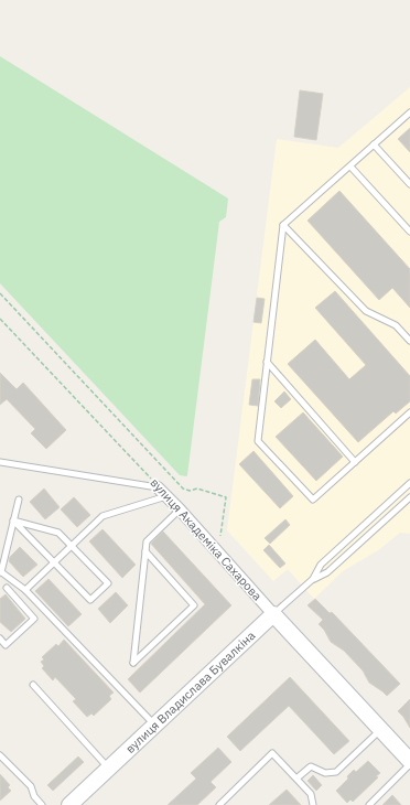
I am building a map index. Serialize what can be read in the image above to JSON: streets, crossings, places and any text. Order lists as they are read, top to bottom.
{
  "streets": {
    "street": ["вулиця Академіка Сахарова", "вулиця Владислава Бувалкіна"]
  },
  "crossings": [
    ["вулиця Академіка Сахарова", "вулиця Владислава Бувалкіна"]
  ]
}
